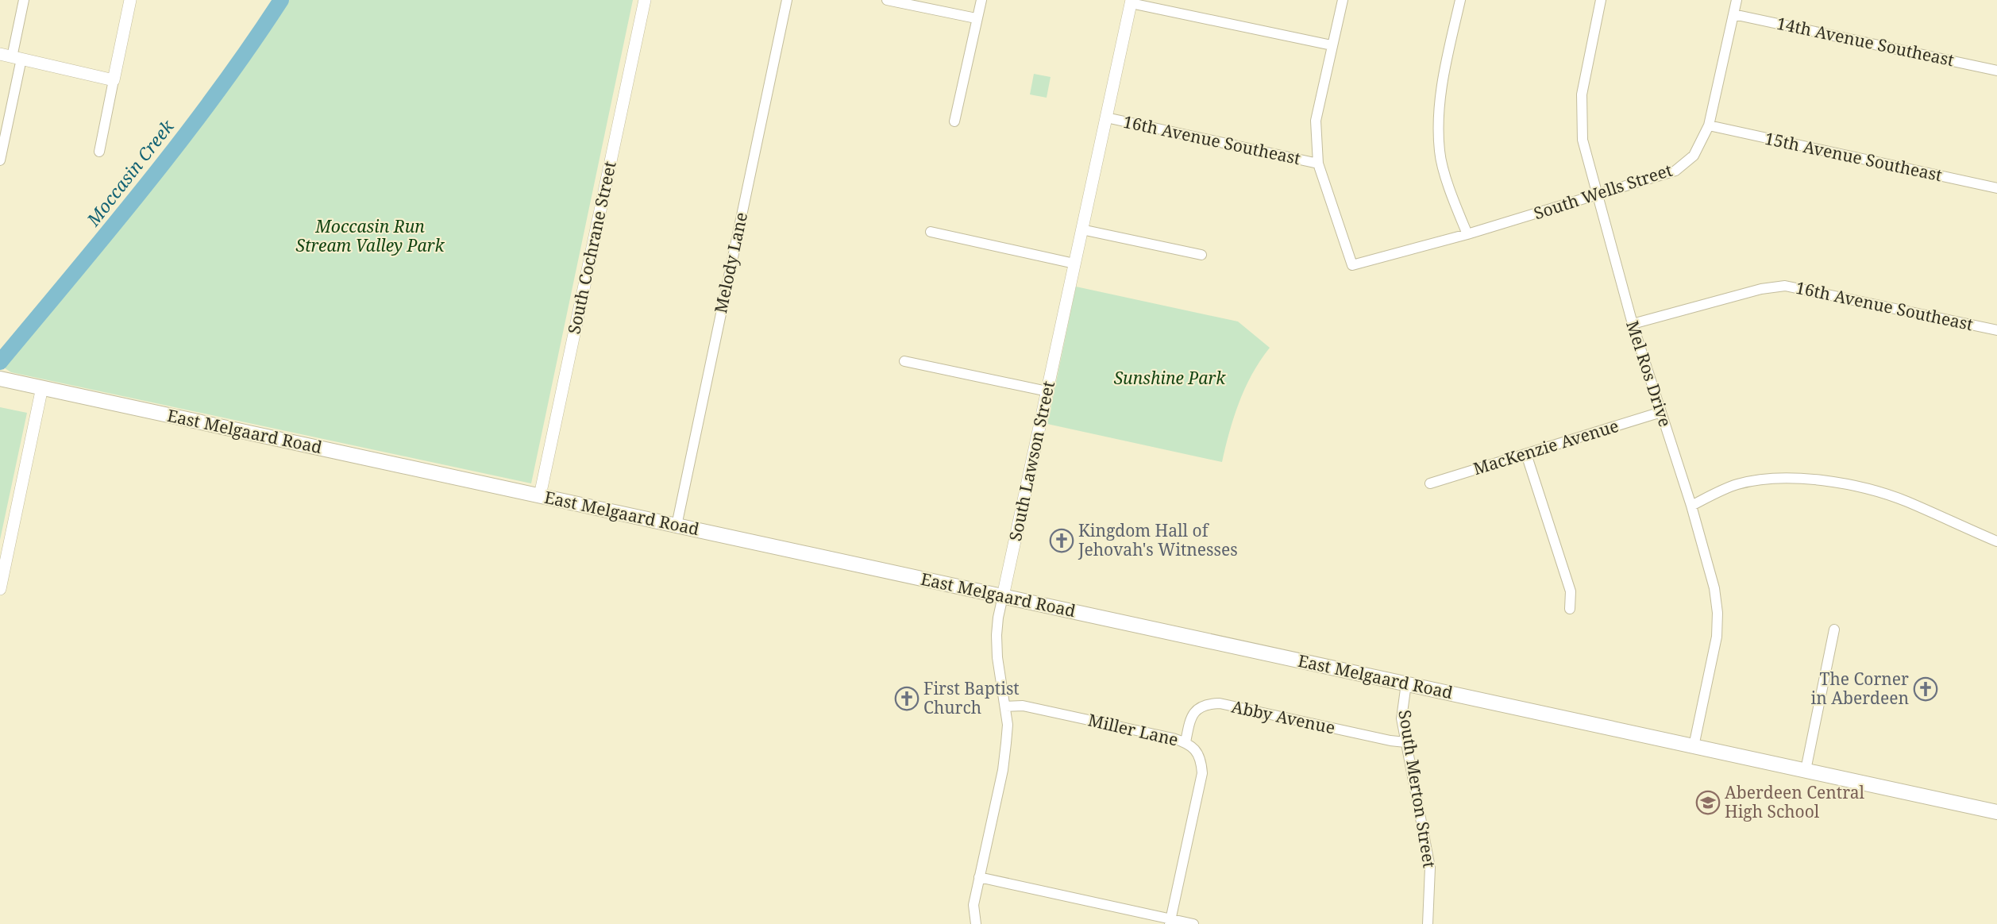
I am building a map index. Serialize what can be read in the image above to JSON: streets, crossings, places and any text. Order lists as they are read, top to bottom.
{
  "streets": {
    "main road": ["East Melgaard Road"],
    "street": [
      "14th Avenue Southeast",
      "16th Avenue Southeast",
      "15th Avenue Southeast",
      "South Wells Street",
      "South Cochrane Street",
      "Melody Lane",
      "Mel Ros Drive",
      "MacKenzie Avenue",
      "South Lawson Street",
      "Abby Avenue",
      "Miller Lane",
      "South Merton Street"
    ]
  },
  "crossings": [
    ["14th Avenue Southeast", "South Wells Street"],
    ["16th Avenue Southeast", "South Wells Street"],
    ["16th Avenue Southeast", "Mel Ros Drive"],
    ["16th Avenue Southeast", "South Lawson Street"],
    ["15th Avenue Southeast", "South Wells Street"],
    ["South Wells Street", "Mel Ros Drive"],
    ["South Cochrane Street", "East Melgaard Road"],
    ["Melody Lane", "East Melgaard Road"],
    ["Mel Ros Drive", "East Melgaard Road"],
    ["Mel Ros Drive", "MacKenzie Avenue"],
    ["East Melgaard Road", "South Lawson Street"],
    ["East Melgaard Road", "South Merton Street"],
    ["South Lawson Street", "Miller Lane"],
    ["Abby Avenue", "Miller Lane"],
    ["Abby Avenue", "South Merton Street"]
  ],
  "water": ["Moccasin Creek"],
  "parks": ["Moccasin Run Stream Valley Park", "Sunshine Park"],
  "places": {
    "church": ["Kingdom Hall of Jehovah's Witnesses", "The Corner in Aberdeen", "First Baptist Church"],
    "school or university": ["Aberdeen Central High School"]
  }
}
